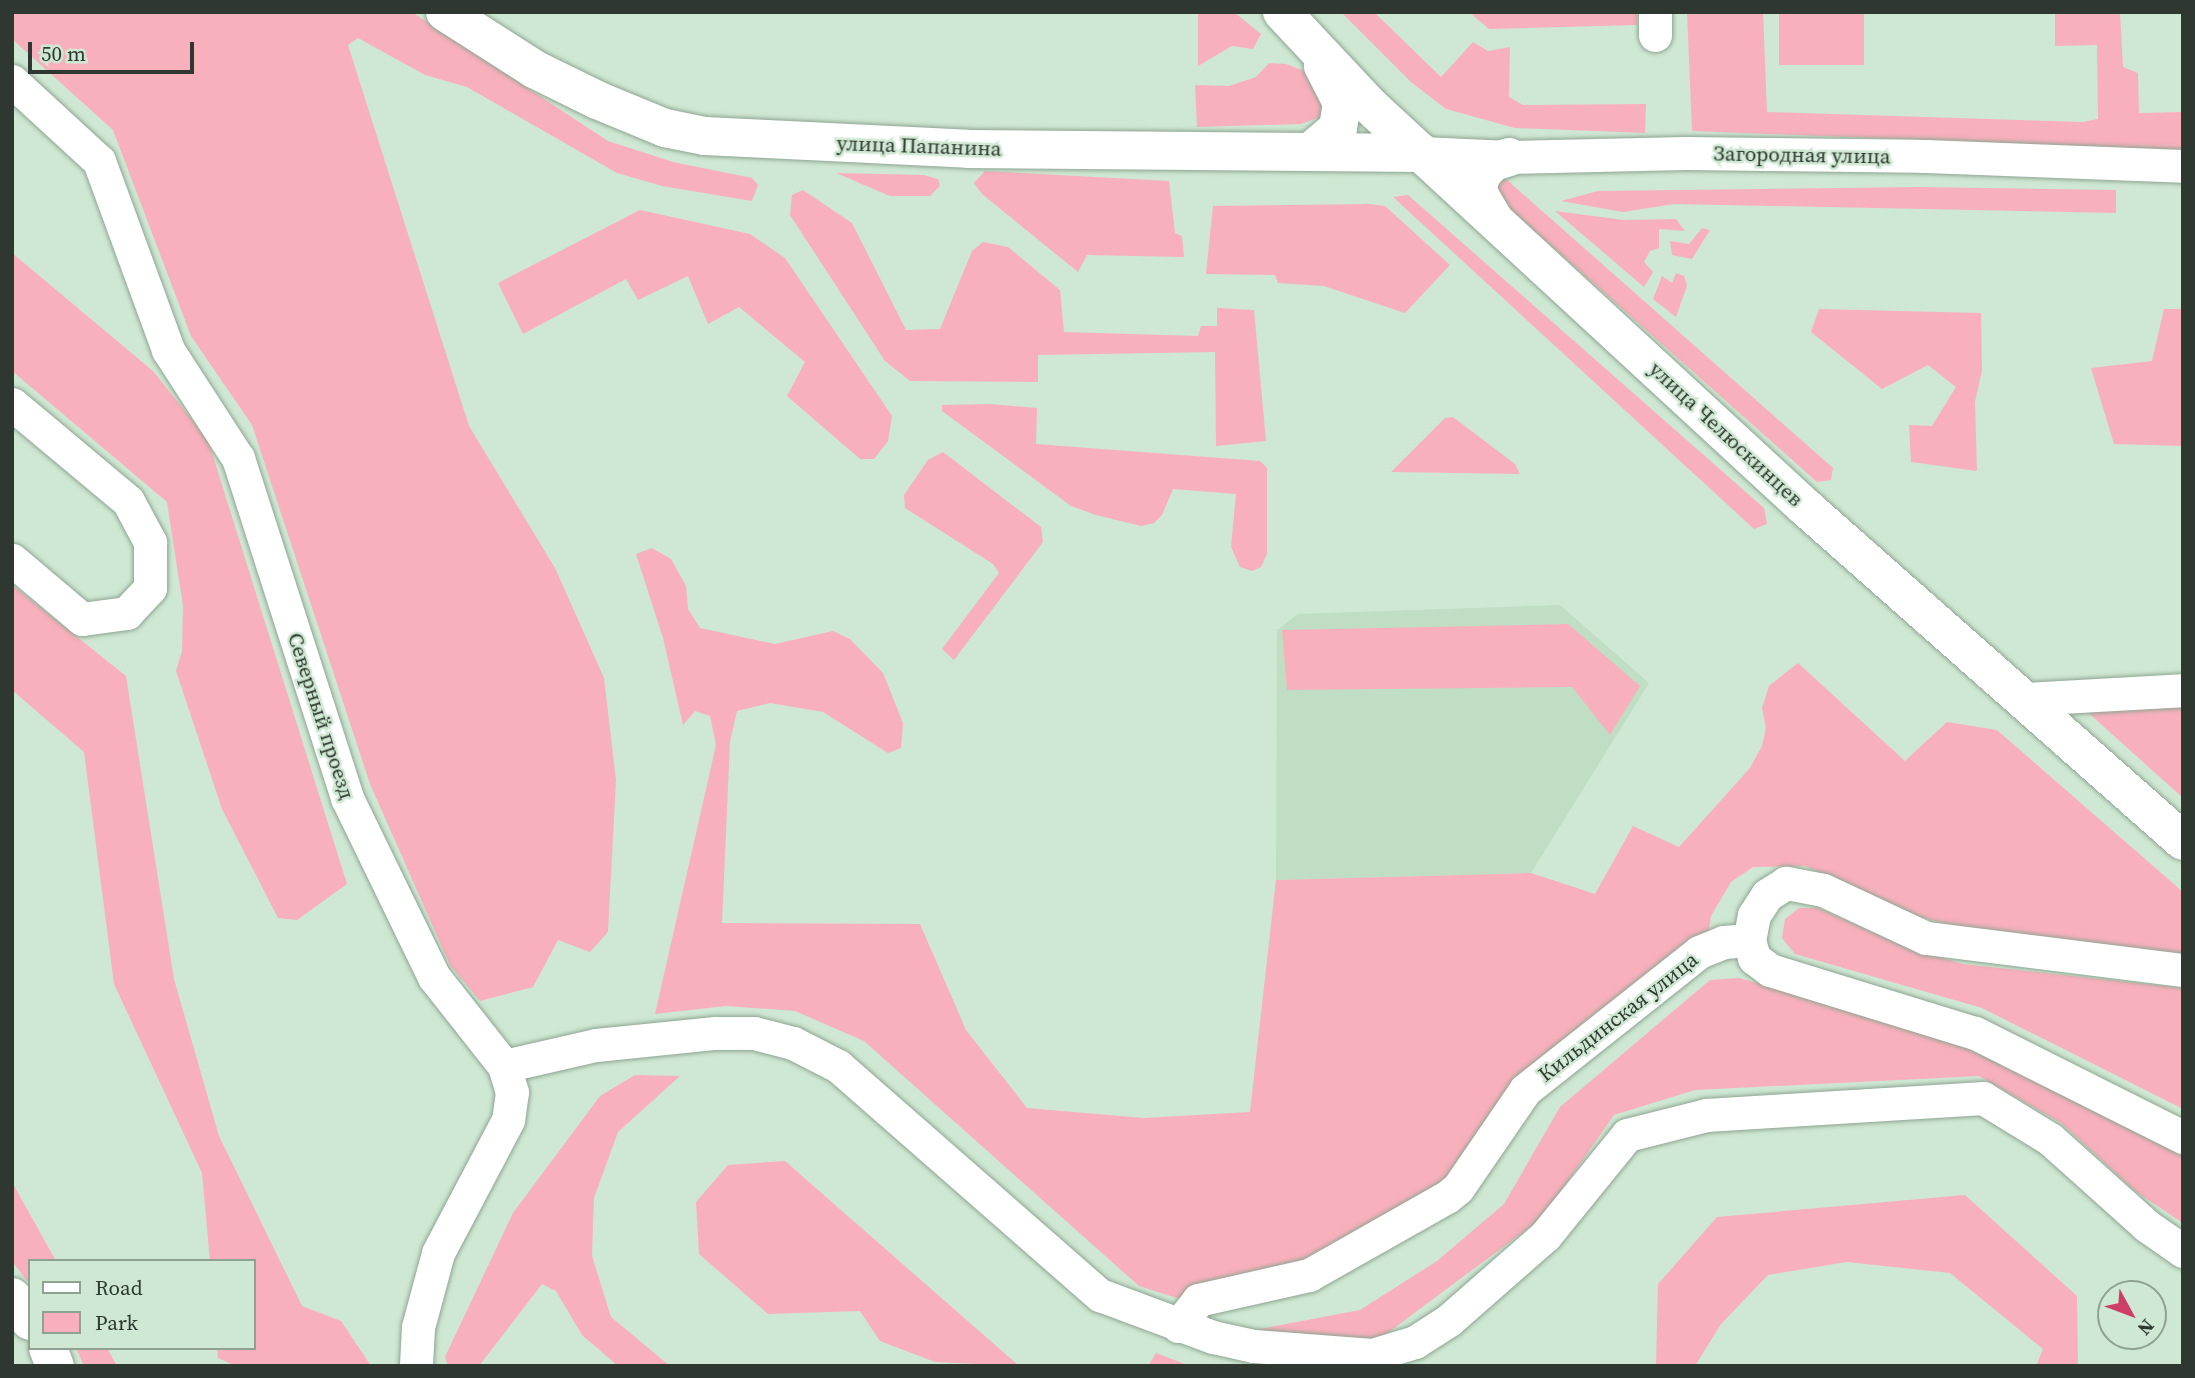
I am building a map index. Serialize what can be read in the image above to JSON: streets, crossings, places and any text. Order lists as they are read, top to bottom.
{
  "streets": {
    "main road": ["улица Папанина", "улица Челюскинцев"],
    "street": ["Загородная улица", "Северный проезд", "Кильдинская улица"]
  },
  "crossings": [
    ["улица Папанина", "Загородная улица"],
    ["улица Папанина", "улица Челюскинцев"],
    ["Загородная улица", "улица Челюскинцев"]
  ],
  "legend": ["Road", "Park"],
  "scale_bar": "50 m",
  "north": "bottom right"
}
